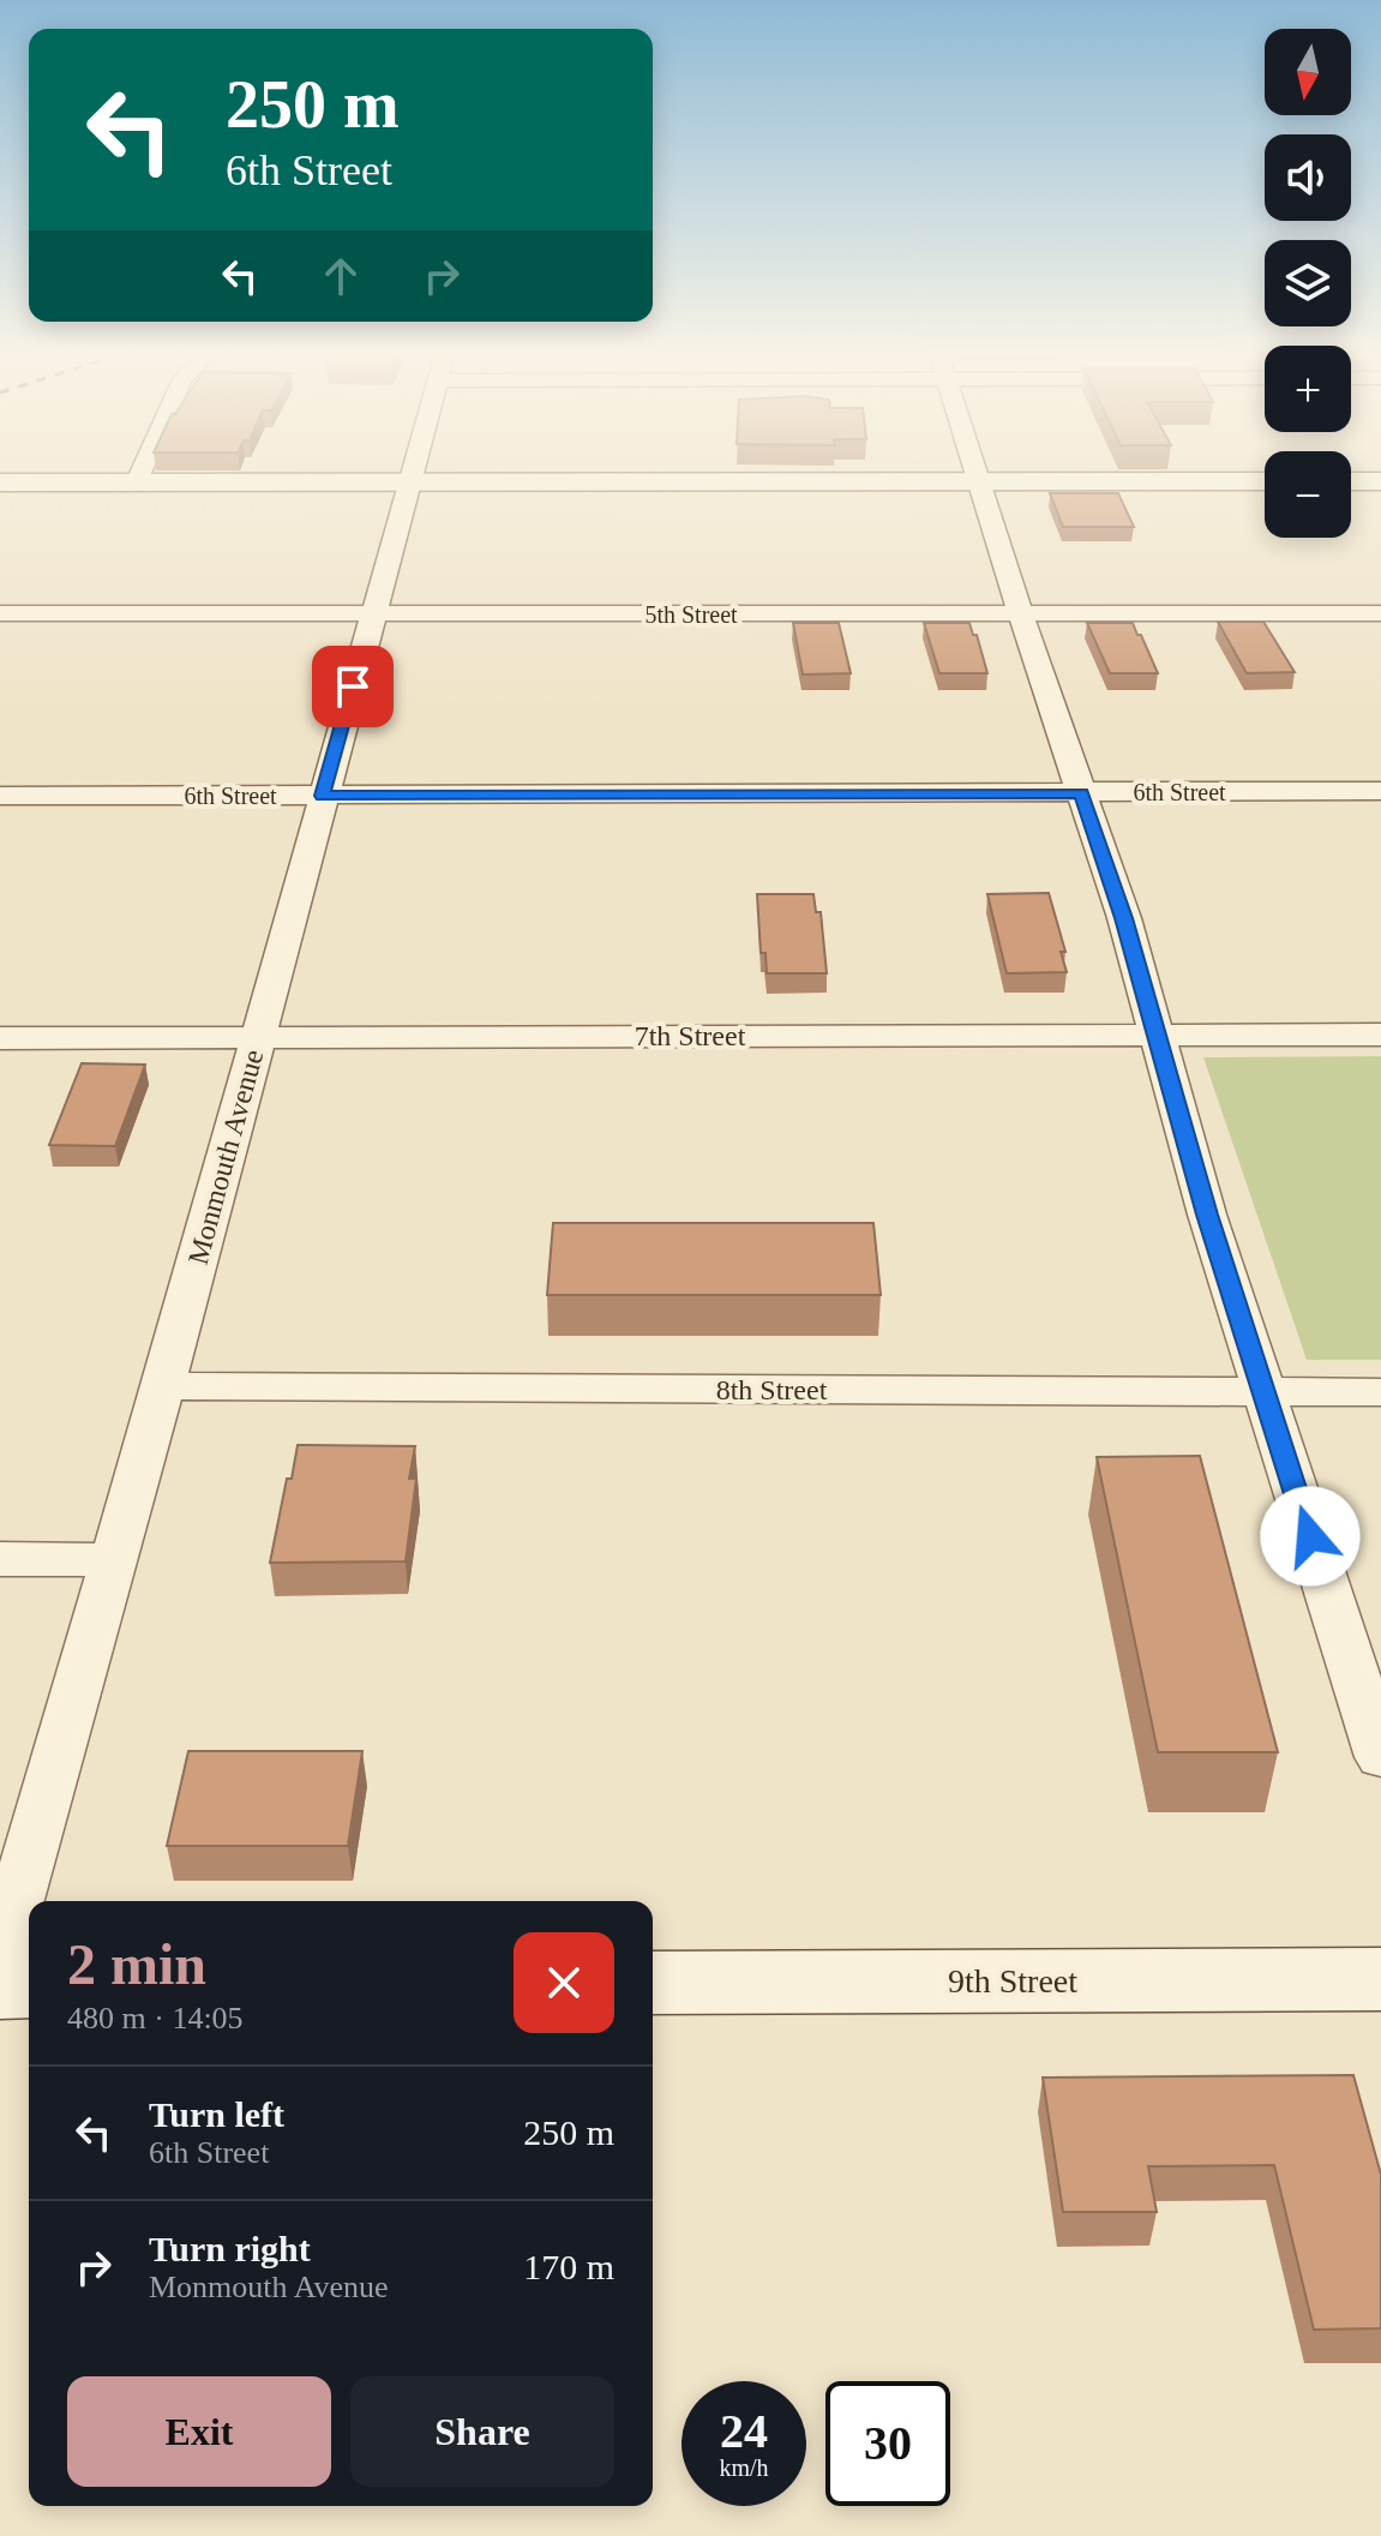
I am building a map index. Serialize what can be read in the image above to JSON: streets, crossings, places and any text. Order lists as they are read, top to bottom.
{
  "streets": {
    "main road": ["9th Street"],
    "street": [
      "5th Street",
      "6th Street",
      "7th Street",
      "Monmouth Avenue",
      "8th Street"
    ]
  },
  "crossings": [
    ["5th Street", "Monmouth Avenue"],
    ["6th Street", "Monmouth Avenue"],
    ["7th Street", "Monmouth Avenue"],
    ["Monmouth Avenue", "8th Street"]
  ],
  "north": "bottom",
  "page": {
    "map_buttons": ["+", "−"],
    "turn": ["250 m", "6th Street"],
    "heading": ["2 min", "480 m · 14:05"],
    "list": [
      {
        "name": "Turn left",
        "note": "6th Street",
        "value": "250 m"
      },
      {
        "name": "Turn right",
        "note": "Monmouth Avenue",
        "value": "170 m"
      }
    ],
    "buttons": ["Exit", "Share"],
    "speed": "24 km/h",
    "limit": "30"
  }
}
